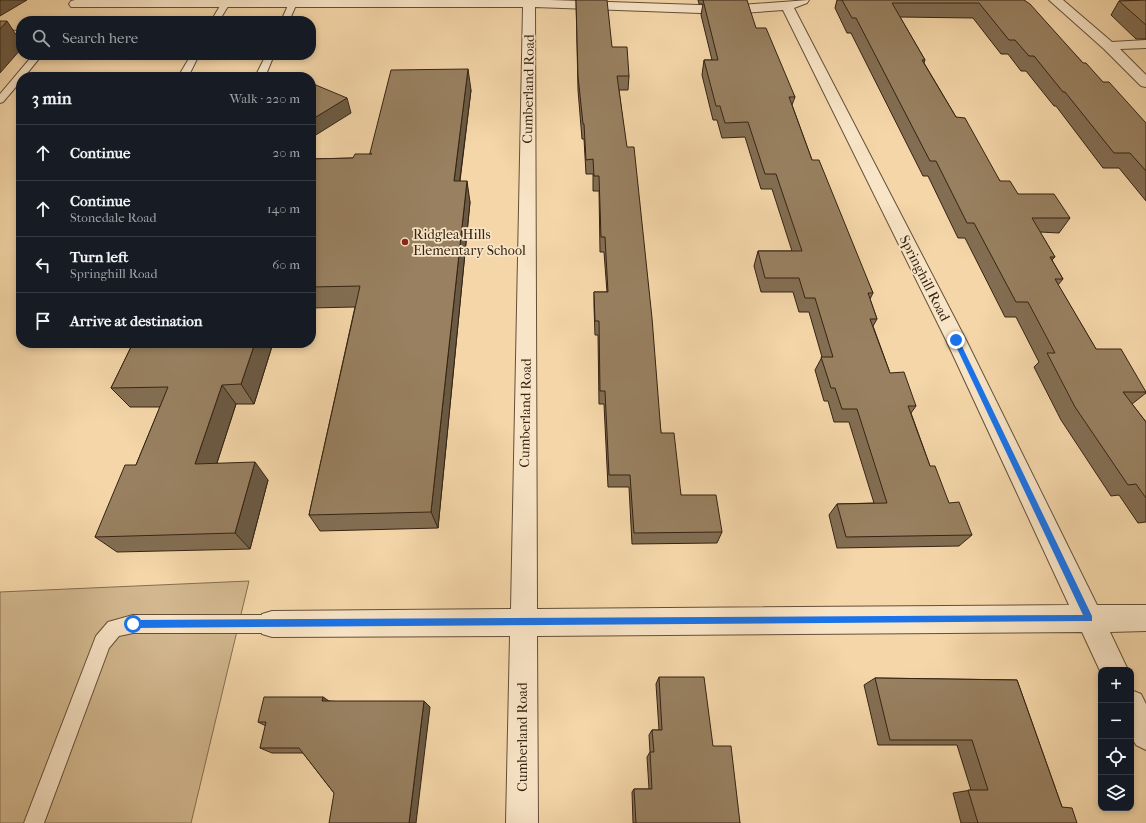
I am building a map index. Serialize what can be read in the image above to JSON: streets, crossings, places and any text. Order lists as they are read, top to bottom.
{
  "streets": {
    "street": ["Cumberland Road", "Springhill Road"]
  },
  "places": ["Ridglea Hills Elementary School"],
  "page": {
    "search": "Search here",
    "heading": ["3 min", "Walk · 220 m"],
    "list": [
      ["Continue", "20 m"],
      ["Continue", "Stonedale Road", "140 m"],
      ["Turn left", "Springhill Road", "60 m"],
      "Arrive at destination"
    ],
    "map_buttons": ["+", "−"]
  }
}
